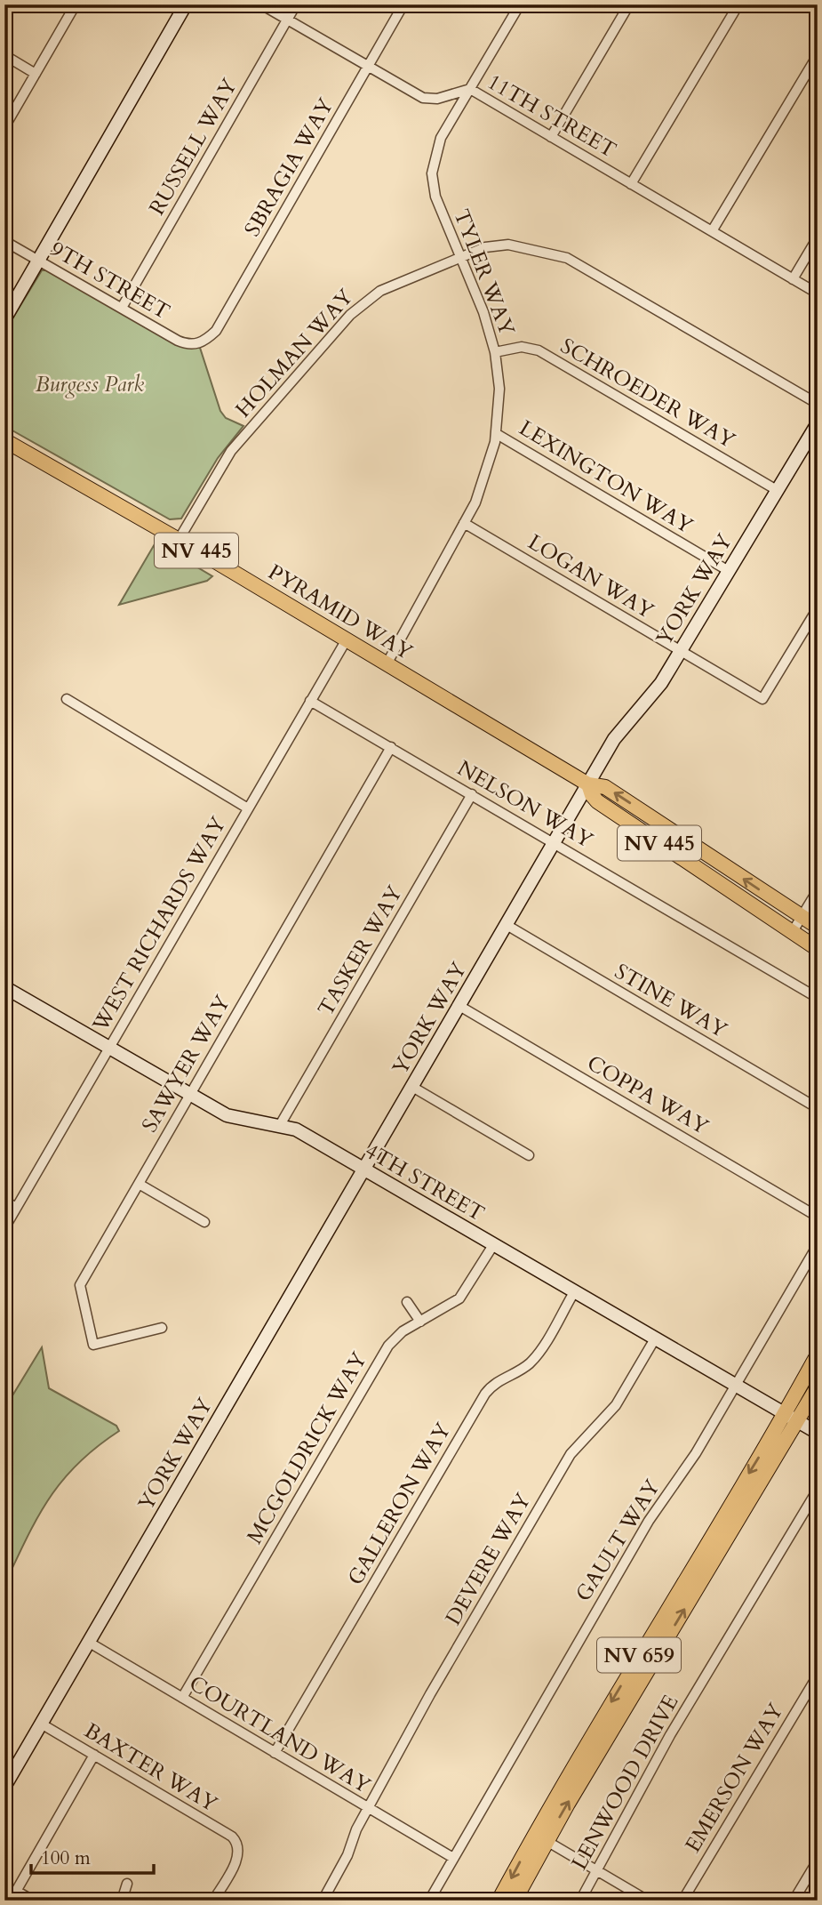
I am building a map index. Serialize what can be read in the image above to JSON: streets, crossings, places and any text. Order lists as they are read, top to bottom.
{
  "streets": {
    "main road": ["NV 445", "PYRAMID WAY", "NV 659"],
    "street": [
      "11TH STREET",
      "RUSSELL WAY",
      "SBRAGIA WAY",
      "TYLER WAY",
      "9TH STREET",
      "HOLMAN WAY",
      "SCHROEDER WAY",
      "LEXINGTON WAY",
      "LOGAN WAY",
      "YORK WAY",
      "NELSON WAY",
      "WEST RICHARDS WAY",
      "TASKER WAY",
      "STINE WAY",
      "SAWYER WAY",
      "COPPA WAY",
      "4TH STREET",
      "MCGOLDRICK WAY",
      "GALLERON WAY",
      "GAULT WAY",
      "DEVERE WAY",
      "COURTLAND WAY",
      "BAXTER WAY",
      "EMERSON WAY",
      "LENWOOD DRIVE"
    ]
  },
  "crossings": [
    ["11TH STREET", "RUSSELL WAY"],
    ["11TH STREET", "SBRAGIA WAY"],
    ["11TH STREET", "TYLER WAY"],
    ["RUSSELL WAY", "9TH STREET"],
    ["SBRAGIA WAY", "9TH STREET"],
    ["TYLER WAY", "HOLMAN WAY"],
    ["TYLER WAY", "SCHROEDER WAY"],
    ["TYLER WAY", "LEXINGTON WAY"],
    ["TYLER WAY", "LOGAN WAY"],
    ["TYLER WAY", "PYRAMID WAY"],
    ["HOLMAN WAY", "PYRAMID WAY"],
    ["SCHROEDER WAY", "YORK WAY"],
    ["LEXINGTON WAY", "YORK WAY"],
    ["LOGAN WAY", "YORK WAY"],
    ["YORK WAY", "PYRAMID WAY"],
    ["YORK WAY", "NELSON WAY"],
    ["YORK WAY", "STINE WAY"],
    ["YORK WAY", "COPPA WAY"],
    ["YORK WAY", "4TH STREET"],
    ["YORK WAY", "COURTLAND WAY"],
    ["YORK WAY", "BAXTER WAY"],
    ["PYRAMID WAY", "WEST RICHARDS WAY"],
    ["NELSON WAY", "WEST RICHARDS WAY"],
    ["NELSON WAY", "TASKER WAY"],
    ["NELSON WAY", "SAWYER WAY"],
    ["WEST RICHARDS WAY", "4TH STREET"],
    ["TASKER WAY", "4TH STREET"],
    ["SAWYER WAY", "4TH STREET"],
    ["4TH STREET", "MCGOLDRICK WAY"],
    ["4TH STREET", "GALLERON WAY"],
    ["4TH STREET", "GAULT WAY"],
    ["4TH STREET", "DEVERE WAY"],
    ["4TH STREET", "NV 659"],
    ["MCGOLDRICK WAY", "COURTLAND WAY"],
    ["GALLERON WAY", "COURTLAND WAY"],
    ["GAULT WAY", "COURTLAND WAY"],
    ["DEVERE WAY", "COURTLAND WAY"]
  ],
  "parks": ["Burgess Park"],
  "scale_bar": "100 m"
}
